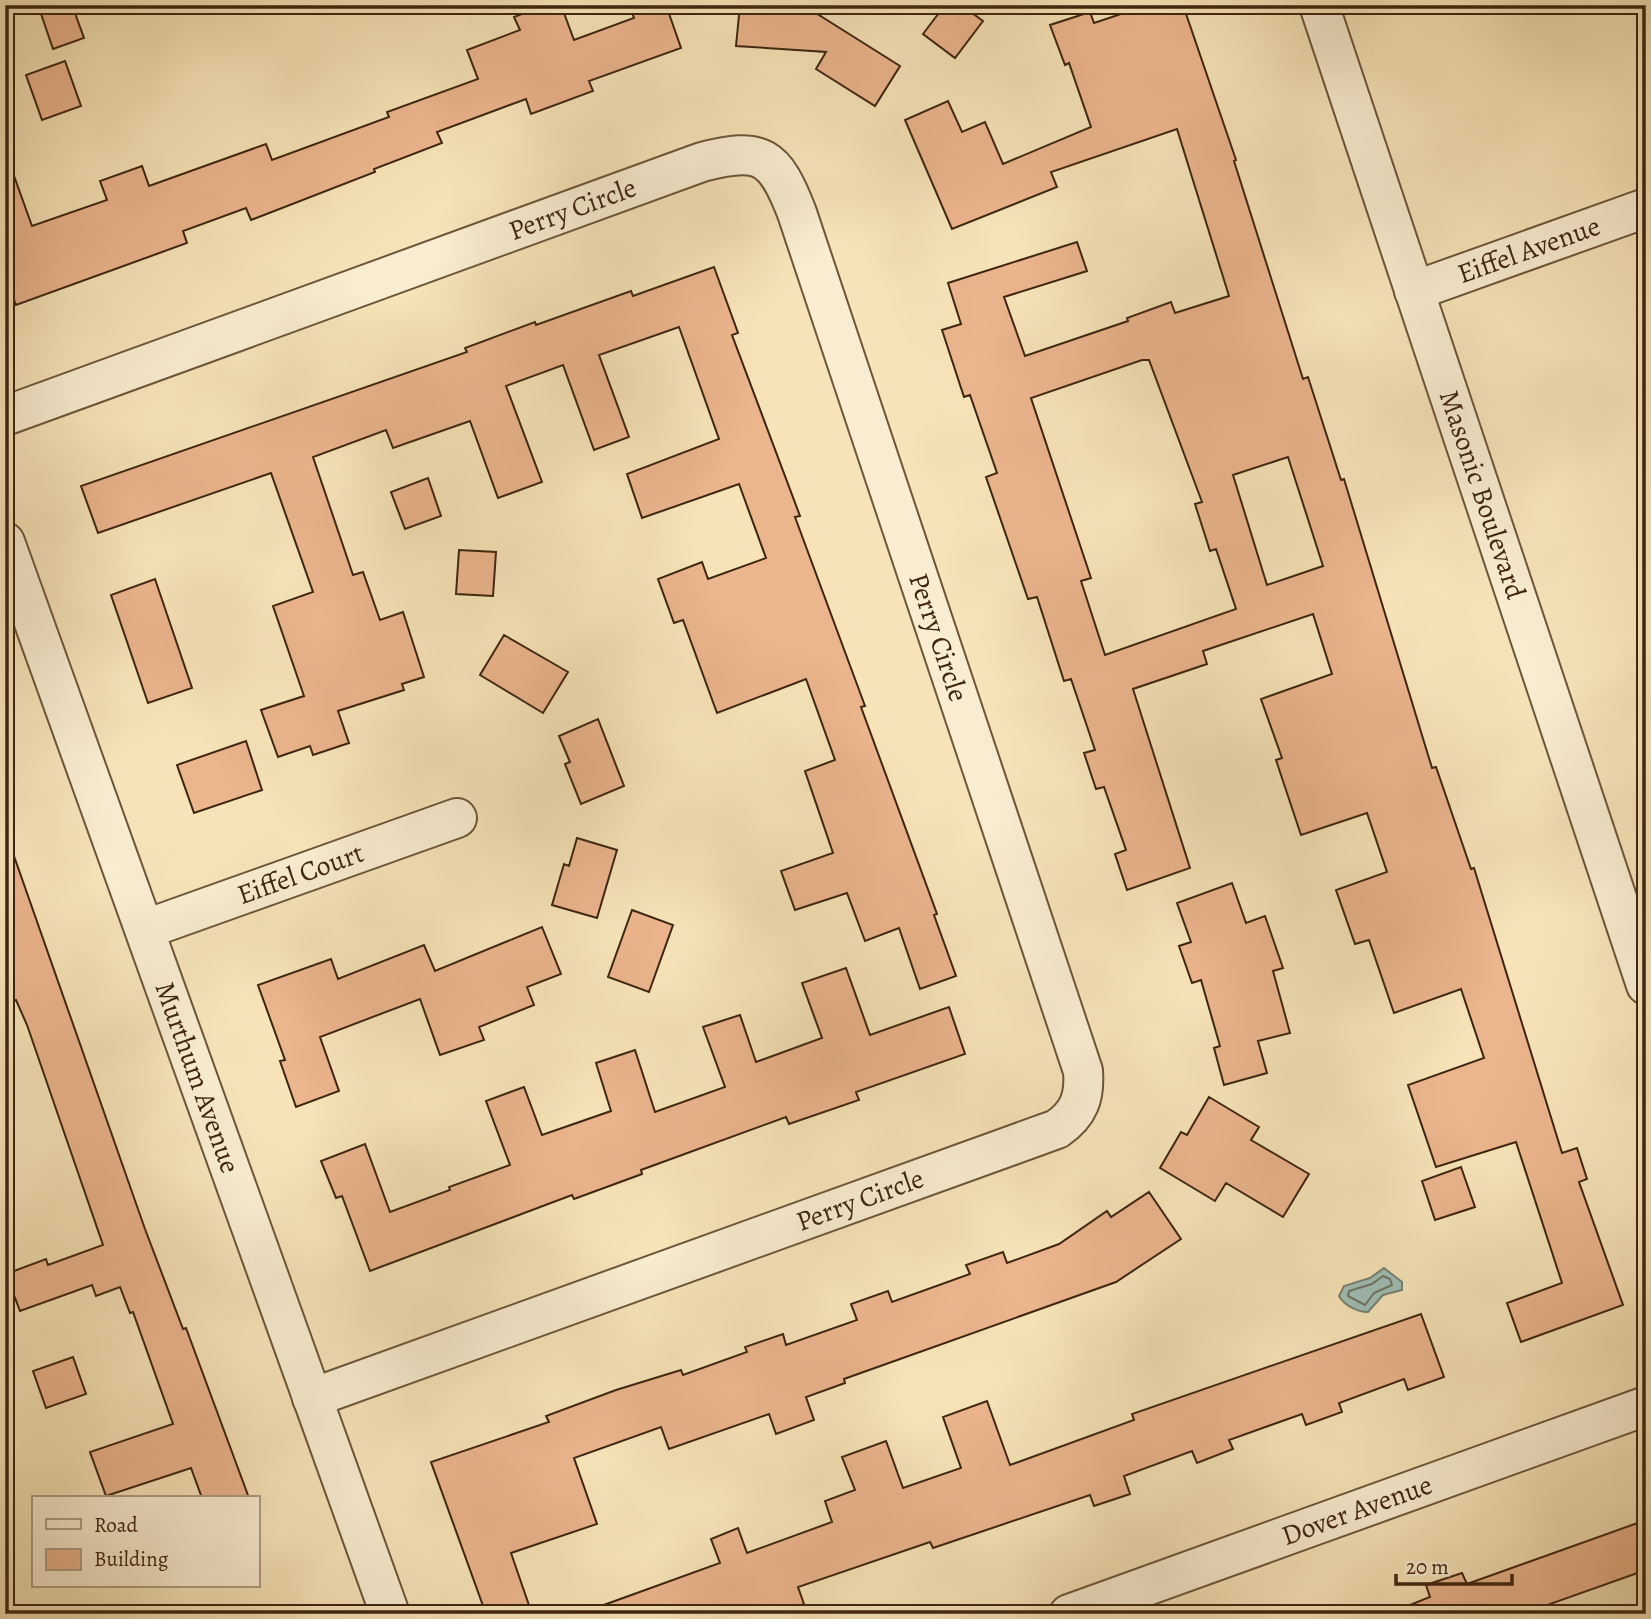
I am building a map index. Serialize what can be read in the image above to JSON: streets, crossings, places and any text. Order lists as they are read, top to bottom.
{
  "streets": {
    "street": [
      "Perry Circle",
      "Eiffel Avenue",
      "Masonic Boulevard",
      "Eiffel Court",
      "Murthum Avenue",
      "Dover Avenue"
    ]
  },
  "crossings": [
    ["Perry Circle", "Murthum Avenue"],
    ["Eiffel Avenue", "Masonic Boulevard"],
    ["Eiffel Court", "Murthum Avenue"]
  ],
  "legend": ["Road", "Building"],
  "scale_bar": "20 m"
}
